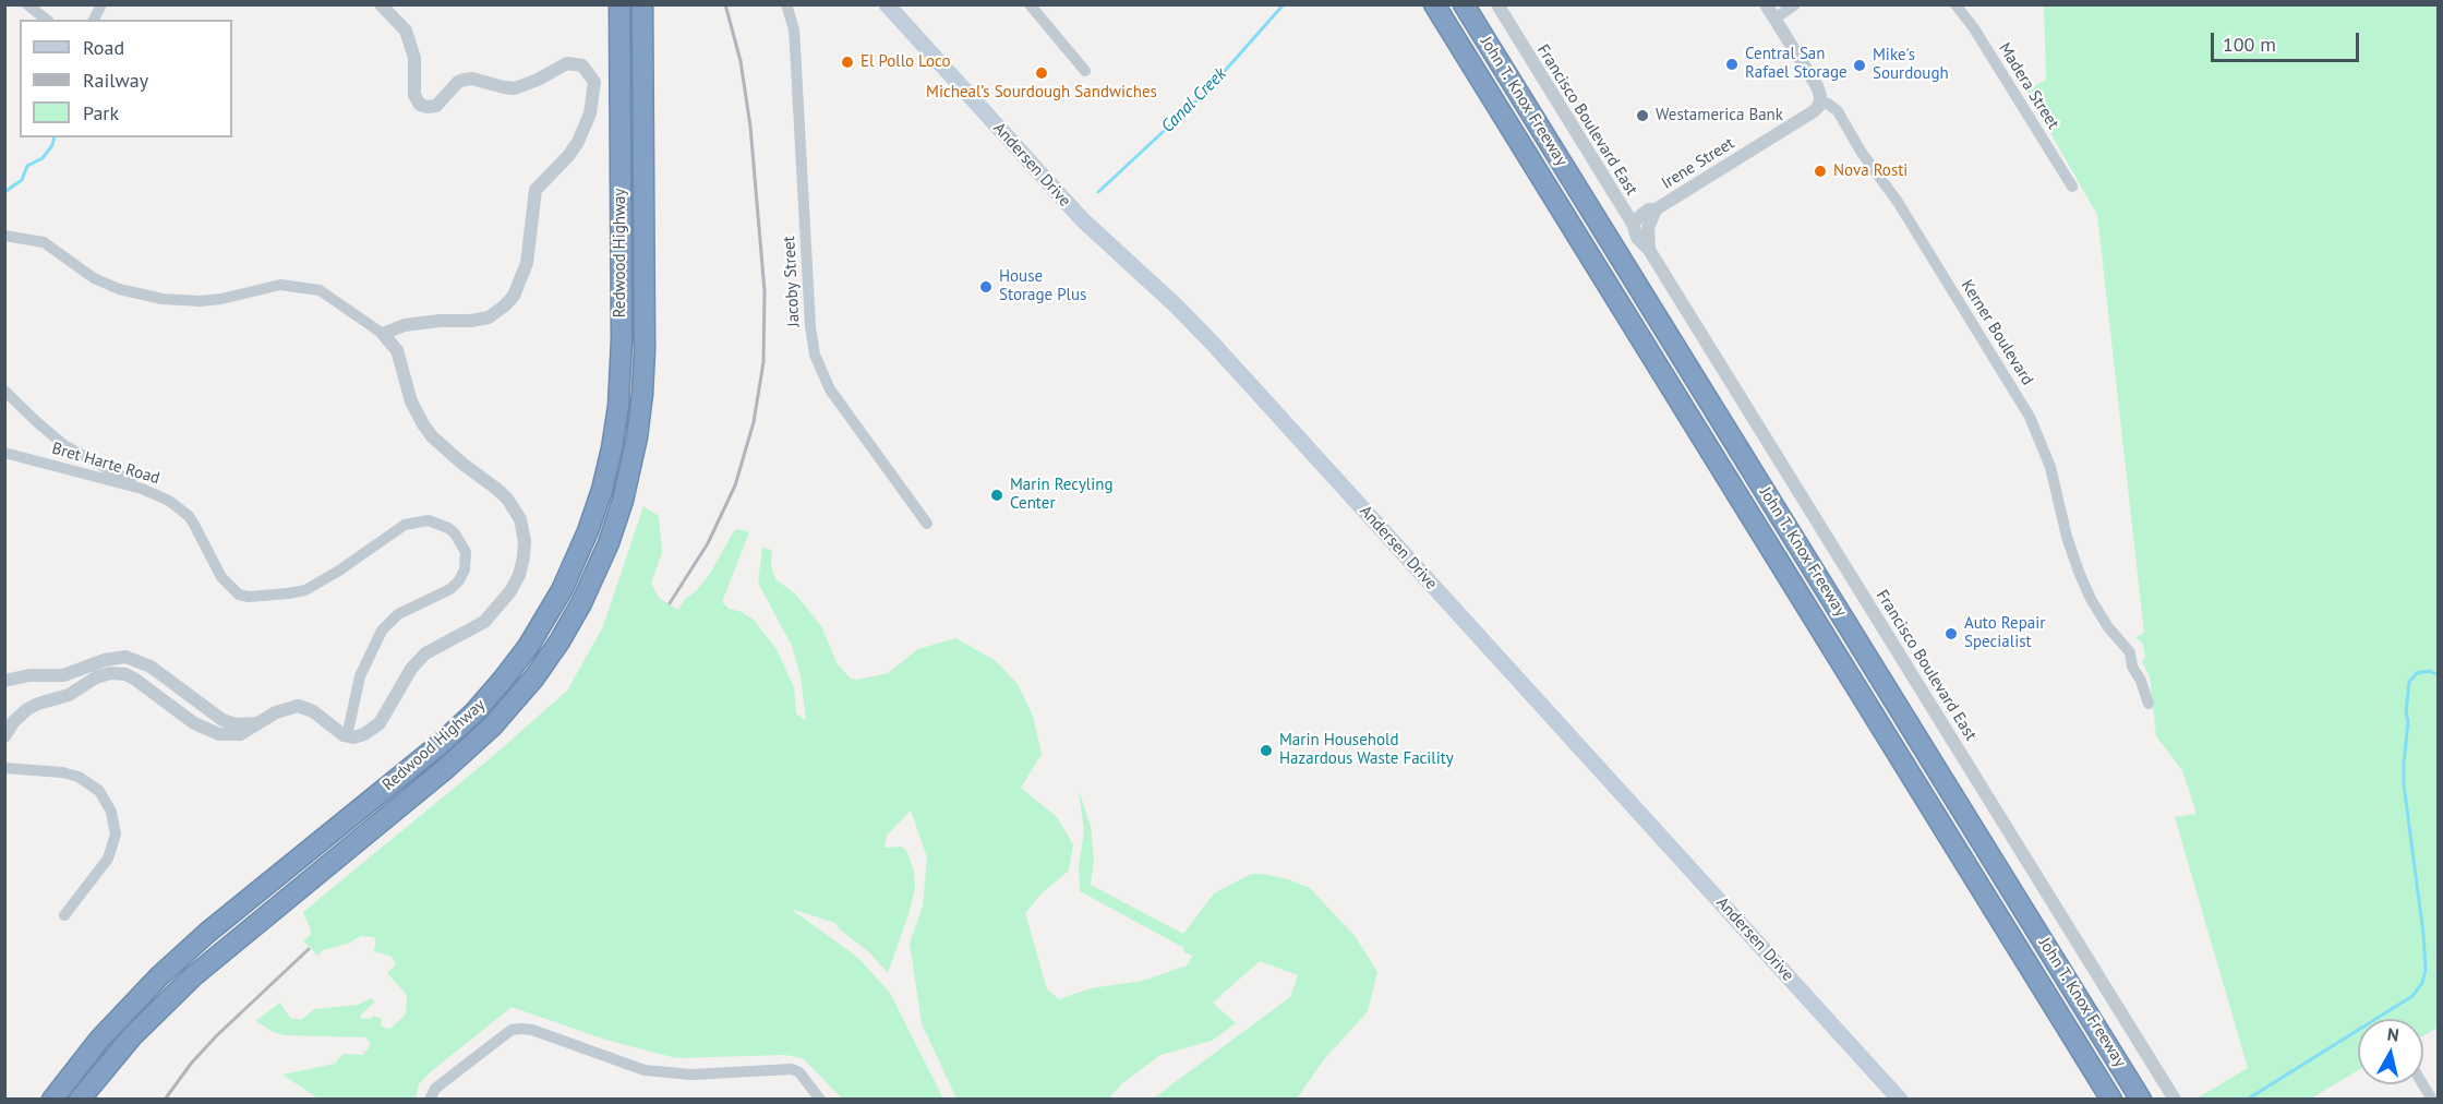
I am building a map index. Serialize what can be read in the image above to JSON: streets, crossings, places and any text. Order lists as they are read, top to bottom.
{
  "streets": {
    "highway": ["John T. Knox Freeway", "Redwood Highway"],
    "main road": ["Andersen Drive"],
    "street": [
      "Madera Street",
      "Francisco Boulevard East",
      "Irene Street",
      "Jacoby Street",
      "Kerner Boulevard",
      "Bret Harte Road"
    ]
  },
  "crossings": [
    ["Francisco Boulevard East", "Irene Street"],
    ["Irene Street", "Kerner Boulevard"]
  ],
  "water": ["Canal Creek"],
  "places": [
    "El Pollo Loco",
    "Central San Rafael Storage",
    "Mike's Sourdough",
    "Micheal’s Sourdough Sandwiches",
    "Westamerica Bank",
    "Nova Rosti",
    "House Storage Plus",
    "Marin Recyling Center",
    "Auto Repair Specialist",
    "Marin Household Hazardous Waste Facility"
  ],
  "legend": ["Road", "Railway", "Park"],
  "scale_bar": "100 m",
  "north": "top"
}
